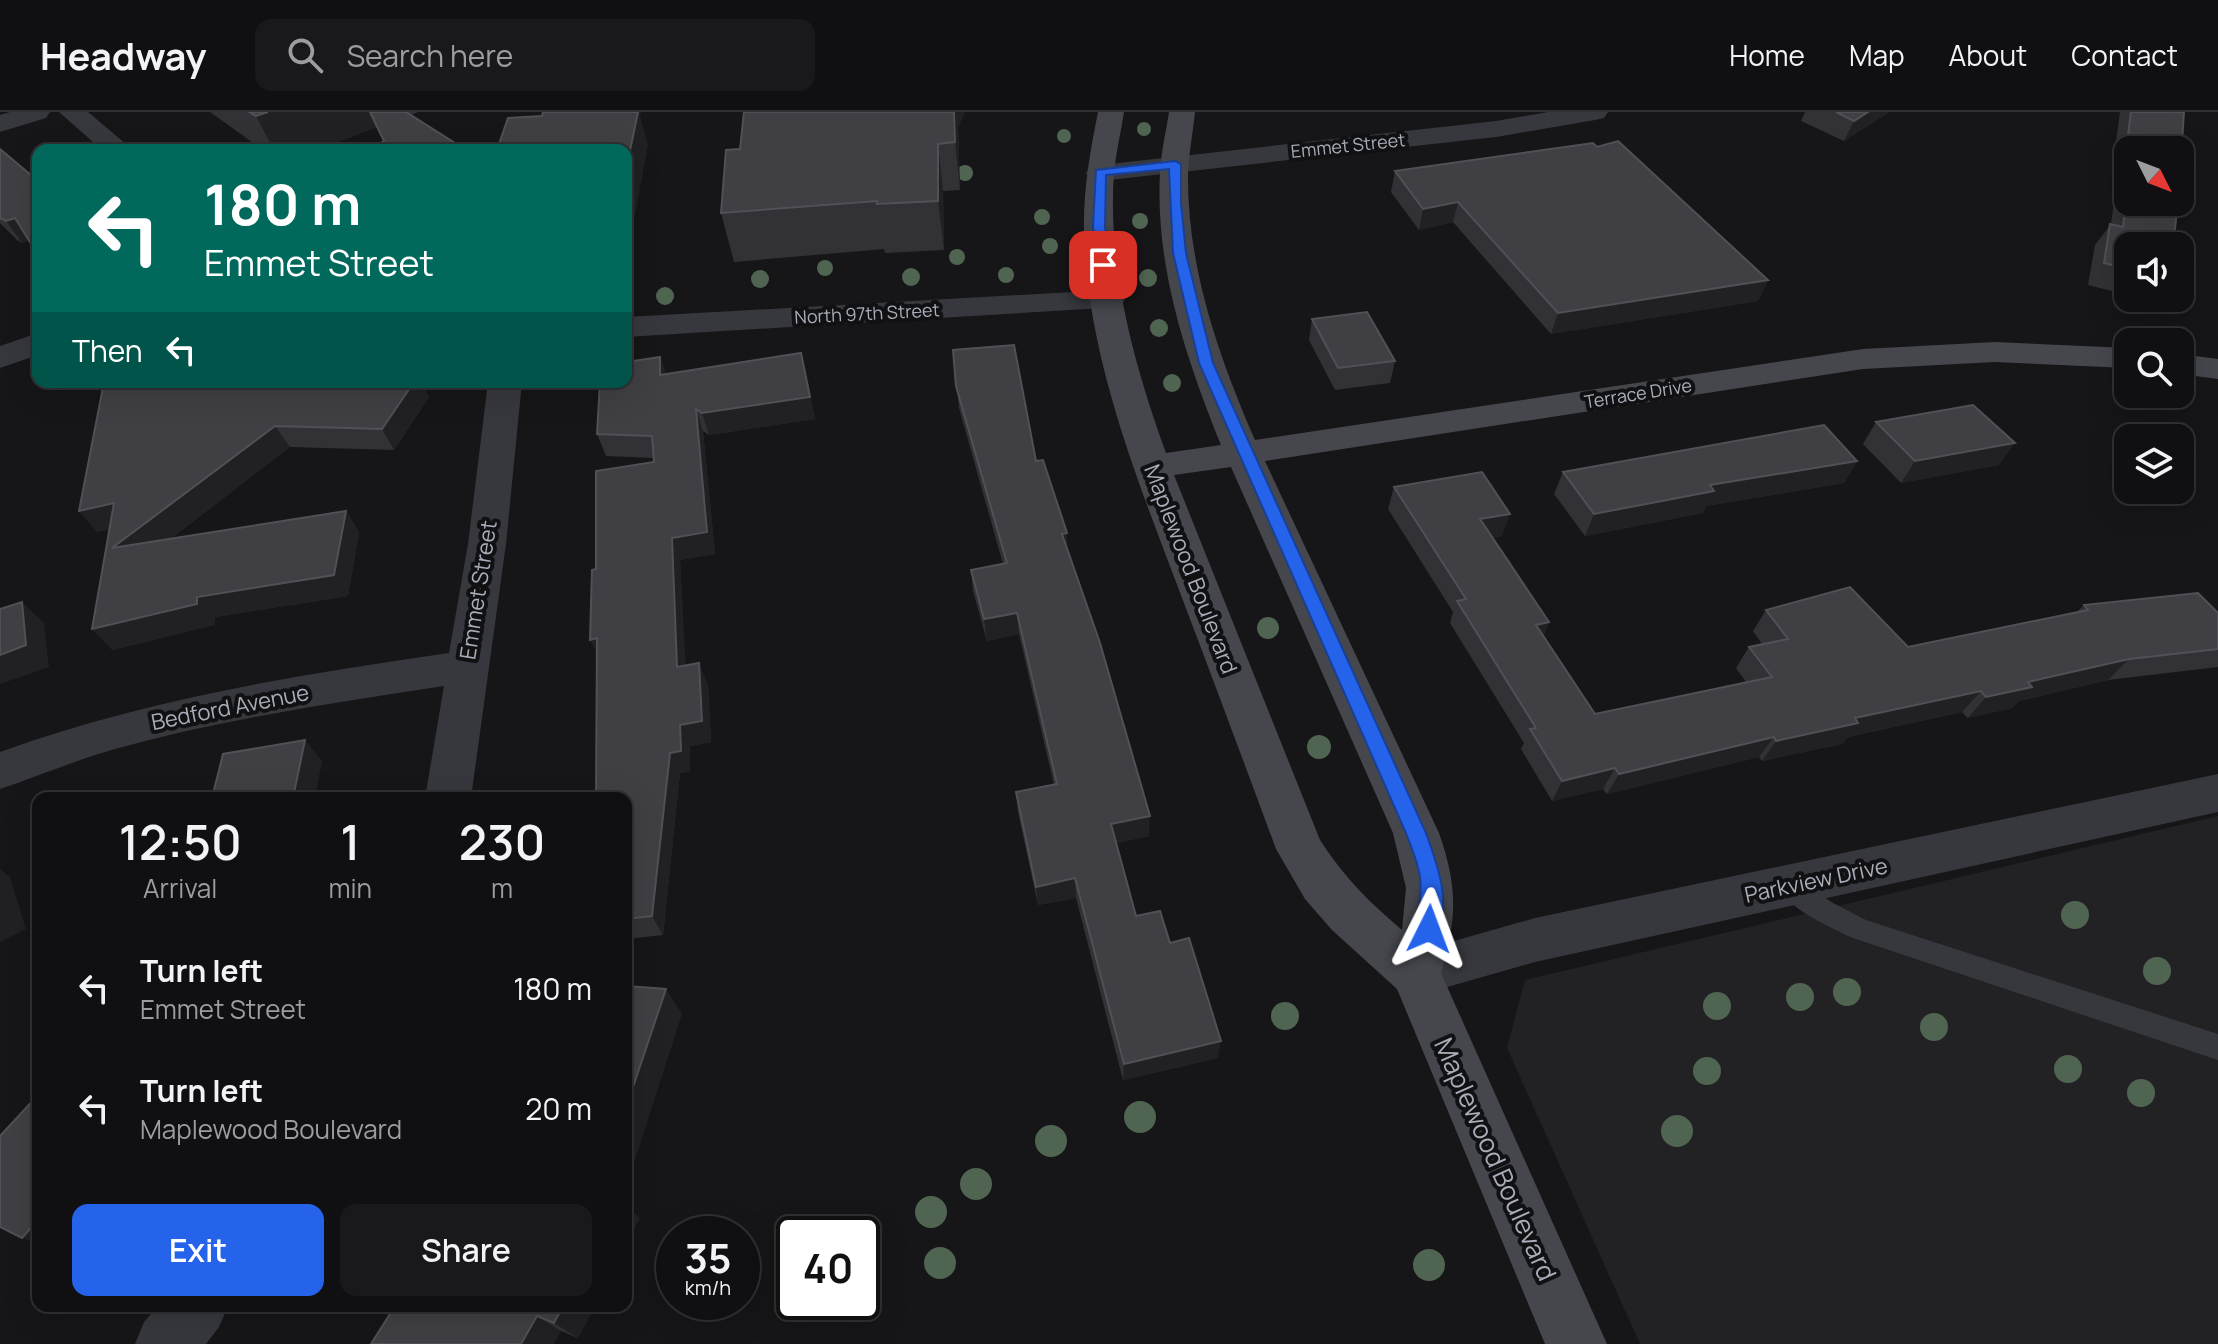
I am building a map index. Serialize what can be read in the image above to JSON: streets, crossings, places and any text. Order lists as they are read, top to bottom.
{
  "streets": {
    "street": [
      "Emmet Street",
      "North 97th Street",
      "Terrace Drive",
      "Maplewood Boulevard",
      "Bedford Avenue",
      "Parkview Drive"
    ]
  },
  "crossings": [
    ["Emmet Street", "Maplewood Boulevard"],
    ["Emmet Street", "Bedford Avenue"],
    ["North 97th Street", "Maplewood Boulevard"],
    ["Terrace Drive", "Maplewood Boulevard"],
    ["Maplewood Boulevard", "Parkview Drive"]
  ],
  "north": "bottom right",
  "page": {
    "header": "Headway",
    "search": "Search here",
    "nav": [
      "Home",
      "Map",
      "About",
      "Contact"
    ],
    "turn": ["180 m", "Emmet Street"],
    "then": "Then",
    "eta": [
      "12:50",
      "Arrival",
      "1",
      "min",
      "230",
      "m"
    ],
    "list": [
      {
        "name": "Turn left",
        "note": "Emmet Street",
        "value": "180 m"
      },
      {
        "name": "Turn left",
        "note": "Maplewood Boulevard",
        "value": "20 m"
      }
    ],
    "buttons": ["Exit", "Share"],
    "speed": "35 km/h",
    "limit": "40"
  }
}
